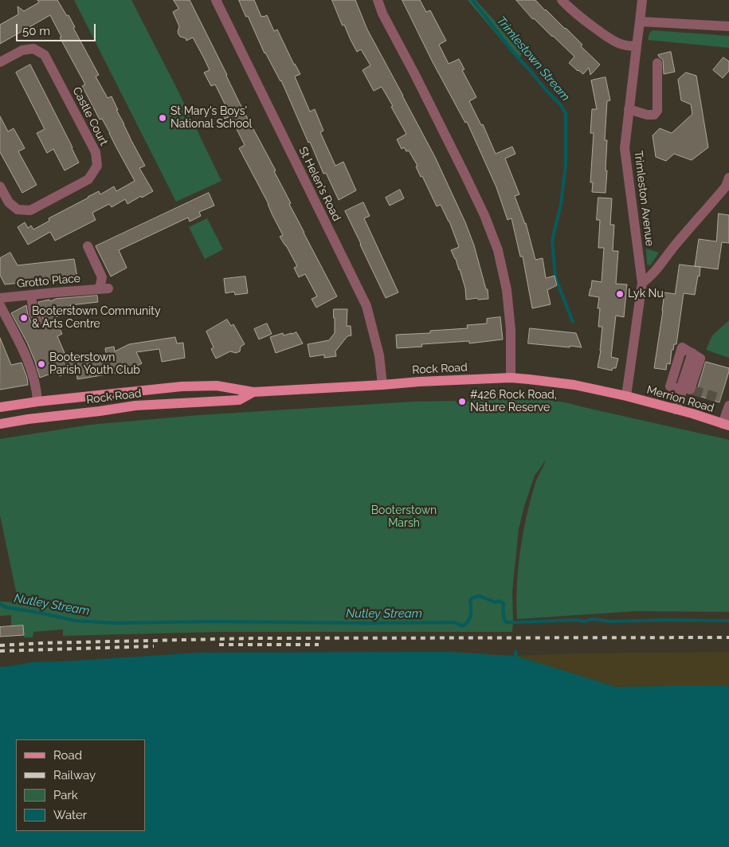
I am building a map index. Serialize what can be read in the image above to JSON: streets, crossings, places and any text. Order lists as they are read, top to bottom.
{
  "streets": {
    "main road": ["Rock Road", "Merrion Road"],
    "street": [
      "Castle Court",
      "St Helen's Road",
      "Trimleston Avenue",
      "Grotto Place"
    ]
  },
  "crossings": [
    ["St Helen's Road", "Rock Road"],
    ["Trimleston Avenue", "Rock Road"],
    ["Trimleston Avenue", "Merrion Road"],
    ["Rock Road", "Merrion Road"]
  ],
  "water": ["Trimlestown Stream", "Nutley Stream"],
  "parks": ["Booterstown Marsh"],
  "places": [
    "St Mary's Boys' National School",
    "Lyk Nu",
    "Booterstown Community & Arts Centre",
    "Booterstown Parish Youth Club",
    "#426 Rock Road, Nature Reserve"
  ],
  "legend": [
    "Road",
    "Railway",
    "Park",
    "Water"
  ],
  "scale_bar": "50 m"
}
